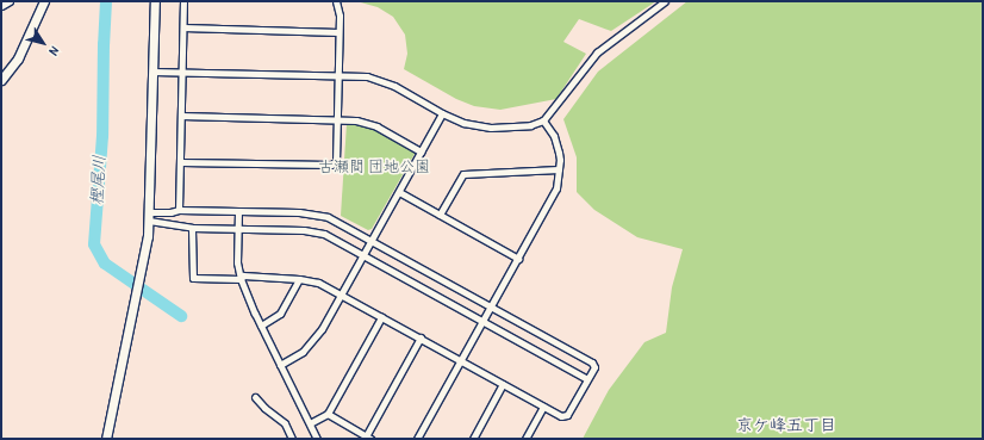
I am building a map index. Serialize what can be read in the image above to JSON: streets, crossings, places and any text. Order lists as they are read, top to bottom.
{
  "districts": ["京ケ峰五丁目"],
  "water": ["樫尾川"],
  "parks": ["古瀬間 団地公園"],
  "north": "bottom right"
}
